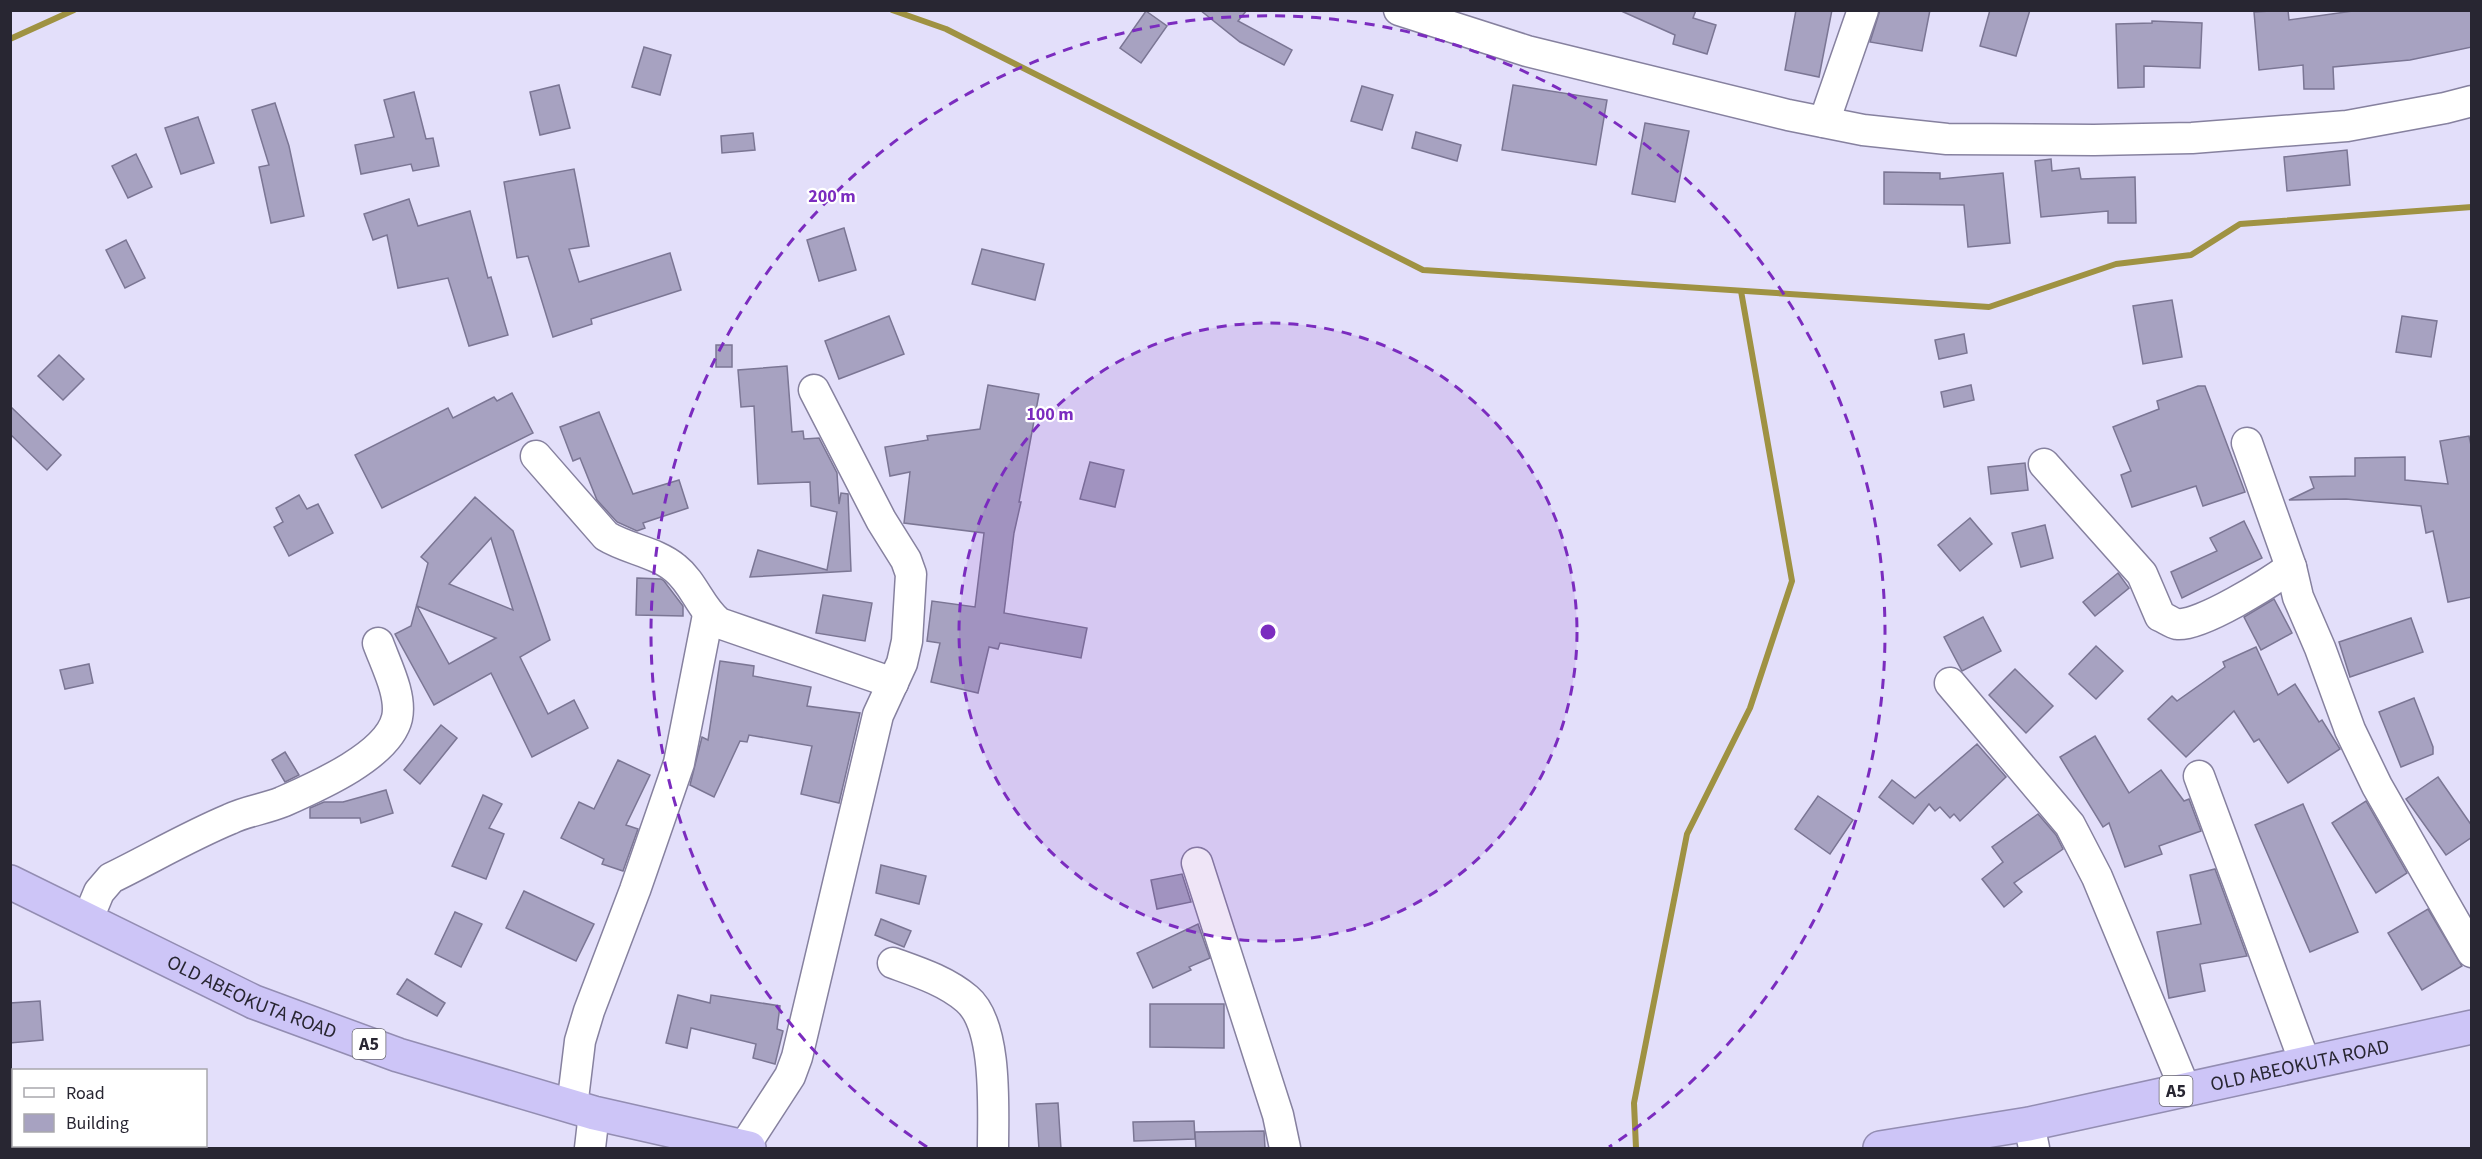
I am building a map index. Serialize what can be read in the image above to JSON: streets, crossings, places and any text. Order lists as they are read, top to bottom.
{
  "streets": {
    "highway": ["OLD ABEOKUTA ROAD", "A5"]
  },
  "legend": ["Road", "Building"],
  "rings": ["200 m", "100 m"]
}
